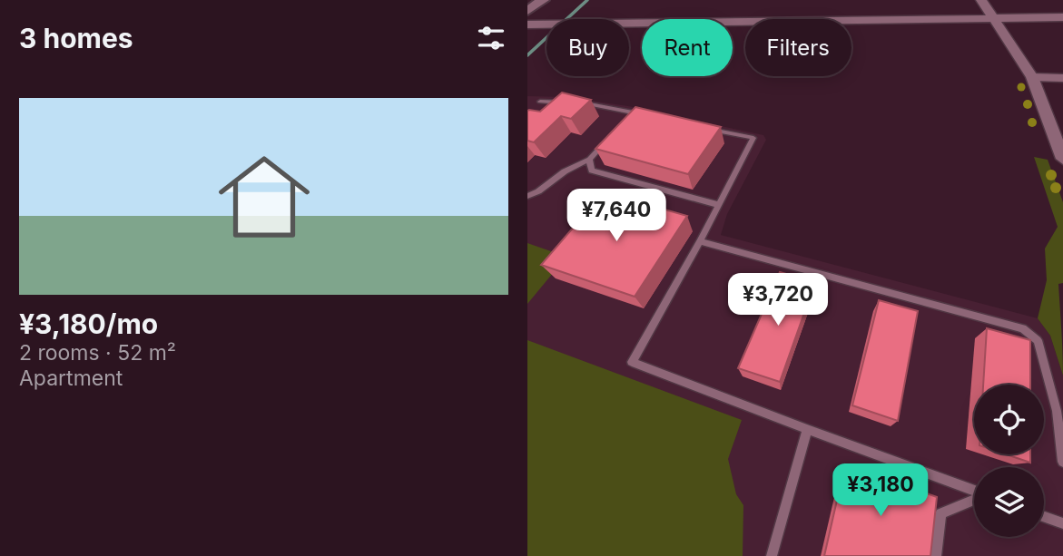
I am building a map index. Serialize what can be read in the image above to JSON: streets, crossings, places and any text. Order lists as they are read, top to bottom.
{
  "page": {
    "heading": "3 homes",
    "chip": ["Buy", "Rent", "Filters"],
    "list": [
      {
        "name": "¥3,180/mo",
        "note": "2 rooms · 52 m² · Apartment"
      }
    ],
    "price": ["¥7,640", "¥3,720", "¥3,180"]
  }
}
